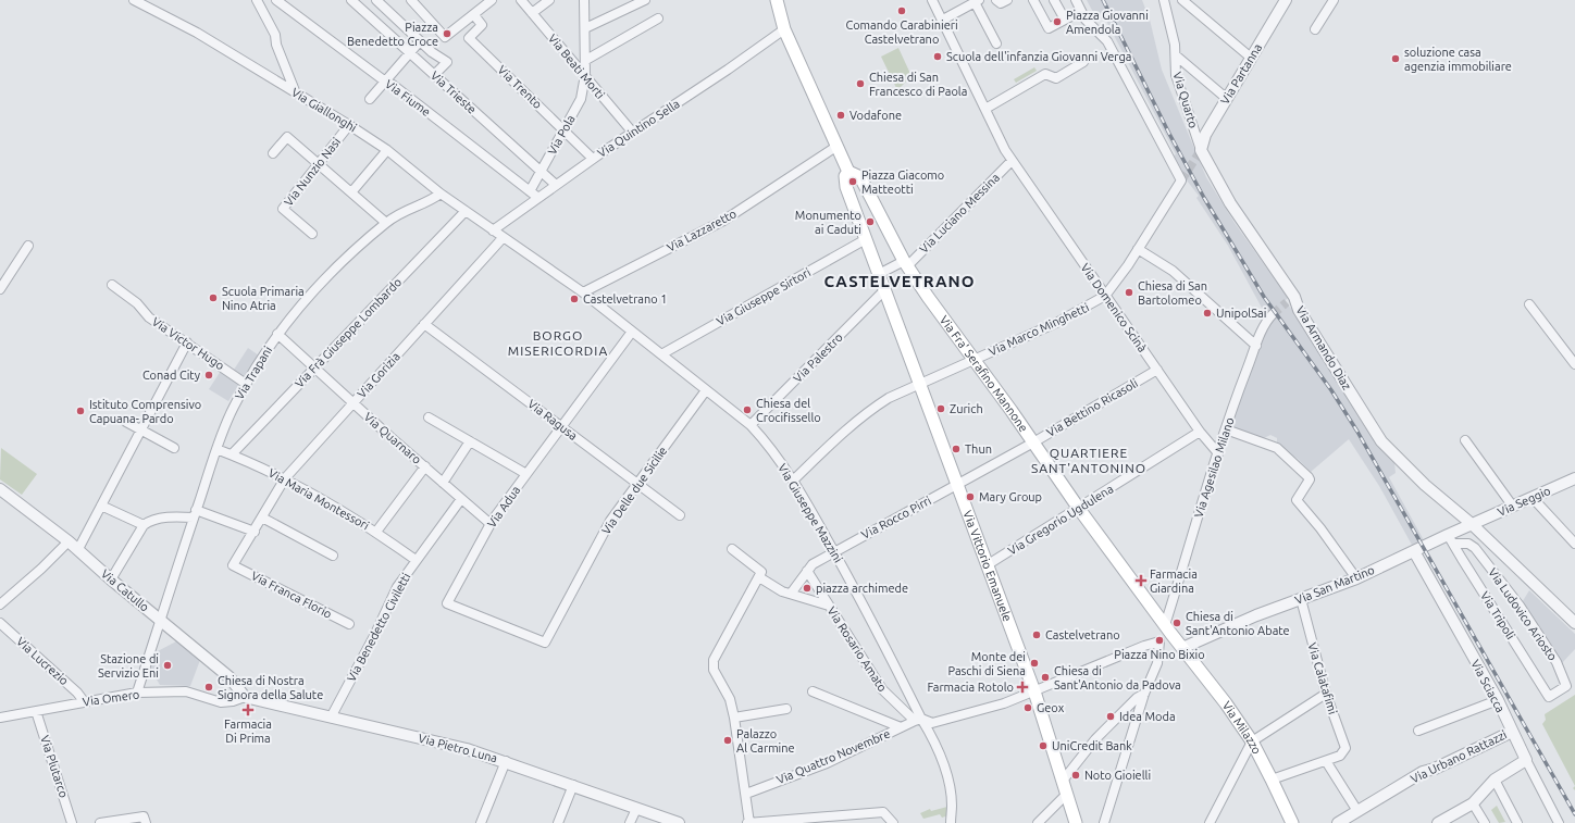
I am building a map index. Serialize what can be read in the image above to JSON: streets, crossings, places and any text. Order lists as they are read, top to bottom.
{
  "streets": {
    "main road": ["Via Fra' Serafino Mannone", "Via Vittorio Emanuele", "Via Milazzo"],
    "street": [
      "Via Beati Morti",
      "Via Partanna",
      "Via Trento",
      "Via Trieste",
      "Via Fiume",
      "Via Quarto",
      "Via Giallonghi",
      "Via Quintino Sella",
      "Via Pola",
      "Via Nunzio Nasi",
      "Via Luciano Messina",
      "Via Lazzaretto",
      "Via Giuseppe Sirtori",
      "Via Domenico Scinà",
      "Via Marco Minghetti",
      "Via Frà Giuseppe Lombardo",
      "Via Victor Hugo",
      "Via Armando Diaz",
      "Via Palestro",
      "Via Trapani",
      "Via Gorizia",
      "Via Bettino Ricasoli",
      "Via Ragusa",
      "Via Quarnaro",
      "Via Agesilao Milano",
      "Via Delle due Sicilie",
      "Via Maria Montessori",
      "Via Seggio",
      "Via Adua",
      "Via Giuseppe Mazzini",
      "Via Rocco Pirri",
      "Via Gregorio Ugdulena",
      "Via San Martino",
      "Via Catullo",
      "Via Franca Florio",
      "Via Ludovico Ariosto",
      "Via Tripoli",
      "Via Benedetto Civiletti",
      "Via Rosario Amato",
      "Via Lucrezio",
      "Via Calatafimi",
      "Via Sciacca",
      "Via Omero",
      "Via Pietro Luna",
      "Via Quattro Novembre",
      "Via Urbano Rattazzi",
      "Via Plutarco"
    ]
  },
  "crossings": [
    ["Via Beati Morti", "Via Quintino Sella"],
    ["Via Beati Morti", "Via Pola"],
    ["Via Partanna", "Via Quarto"],
    ["Via Partanna", "Via Armando Diaz"],
    ["Via Trento", "Via Quintino Sella"],
    ["Via Trento", "Via Pola"],
    ["Via Trieste", "Via Quintino Sella"],
    ["Via Trieste", "Via Pola"],
    ["Via Fiume", "Via Quintino Sella"],
    ["Via Fiume", "Via Pola"],
    ["Via Quarto", "Via Armando Diaz"],
    ["Via Giallonghi", "Via Quintino Sella"],
    ["Via Giallonghi", "Via Nunzio Nasi"],
    ["Via Giallonghi", "Via Frà Giuseppe Lombardo"],
    ["Via Giallonghi", "Via Trapani"],
    ["Via Giallonghi", "Via Gorizia"],
    ["Via Giallonghi", "Via Giuseppe Mazzini"],
    ["Via Luciano Messina", "Via Domenico Scinà"],
    ["Via Luciano Messina", "Via Fra' Serafino Mannone"],
    ["Via Lazzaretto", "Via Giuseppe Mazzini"],
    ["Via Giuseppe Sirtori", "Via Giuseppe Mazzini"],
    ["Via Domenico Scinà", "Via Marco Minghetti"],
    ["Via Domenico Scinà", "Via Bettino Ricasoli"],
    ["Via Domenico Scinà", "Via Agesilao Milano"],
    ["Via Domenico Scinà", "Via Gregorio Ugdulena"],
    ["Via Marco Minghetti", "Via Fra' Serafino Mannone"],
    ["Via Marco Minghetti", "Via Giuseppe Mazzini"],
    ["Via Marco Minghetti", "Via Vittorio Emanuele"],
    ["Via Frà Giuseppe Lombardo", "Via Quarnaro"],
    ["Via Frà Giuseppe Lombardo", "Via Maria Montessori"],
    ["Via Victor Hugo", "Via Trapani"],
    ["Via Armando Diaz", "Via Seggio"],
    ["Via Palestro", "Via Giuseppe Mazzini"],
    ["Via Palestro", "Via Vittorio Emanuele"],
    ["Via Trapani", "Via Quarnaro"],
    ["Via Trapani", "Via Maria Montessori"],
    ["Via Trapani", "Via Catullo"],
    ["Via Trapani", "Via Omero"],
    ["Via Fra' Serafino Mannone", "Via Bettino Ricasoli"],
    ["Via Fra' Serafino Mannone", "Via Agesilao Milano"],
    ["Via Fra' Serafino Mannone", "Via Gregorio Ugdulena"],
    ["Via Fra' Serafino Mannone", "Via San Martino"],
    ["Via Fra' Serafino Mannone", "Via Milazzo"],
    ["Via Gorizia", "Via Ragusa"],
    ["Via Gorizia", "Via Quarnaro"],
    ["Via Gorizia", "Via Maria Montessori"],
    ["Via Gorizia", "Via Giuseppe Mazzini"],
    ["Via Gorizia", "Via Franca Florio"],
    ["Via Bettino Ricasoli", "Via Rocco Pirri"],
    ["Via Bettino Ricasoli", "Via Vittorio Emanuele"],
    ["Via Ragusa", "Via Delle due Sicilie"],
    ["Via Ragusa", "Via Adua"],
    ["Via Quarnaro", "Via Adua"],
    ["Via Quarnaro", "Via Benedetto Civiletti"],
    ["Via Agesilao Milano", "Via San Martino"],
    ["Via Agesilao Milano", "Via Milazzo"],
    ["Via Delle due Sicilie", "Via Adua"],
    ["Via Delle due Sicilie", "Via Giuseppe Mazzini"],
    ["Via Maria Montessori", "Via Benedetto Civiletti"],
    ["Via Seggio", "Via San Martino"],
    ["Via Seggio", "Via Ludovico Ariosto"],
    ["Via Seggio", "Via Tripoli"],
    ["Via Adua", "Via Giuseppe Mazzini"],
    ["Via Giuseppe Mazzini", "Via Rocco Pirri"],
    ["Via Giuseppe Mazzini", "Via Rosario Amato"],
    ["Via Giuseppe Mazzini", "Via Quattro Novembre"],
    ["Via Rocco Pirri", "Via Vittorio Emanuele"],
    ["Via Rocco Pirri", "Via Rosario Amato"],
    ["Via Gregorio Ugdulena", "Via Vittorio Emanuele"],
    ["Via San Martino", "Via Ludovico Ariosto"],
    ["Via San Martino", "Via Tripoli"],
    ["Via San Martino", "Via Calatafimi"],
    ["Via San Martino", "Via Sciacca"],
    ["Via San Martino", "Via Milazzo"],
    ["Via Catullo", "Via Omero"],
    ["Via Catullo", "Via Pietro Luna"],
    ["Via Ludovico Ariosto", "Via Tripoli"],
    ["Via Benedetto Civiletti", "Via Pietro Luna"],
    ["Via Rosario Amato", "Via Quattro Novembre"],
    ["Via Lucrezio", "Via Omero"],
    ["Via Sciacca", "Via Urbano Rattazzi"],
    ["Via Omero", "Via Pietro Luna"],
    ["Via Omero", "Via Plutarco"]
  ],
  "districts": ["CASTELVETRANO", "BORGO MISERICORDIA", "QUARTIERE SANT'ANTONINO"],
  "places": {
    "other": [
      "Comando Carabinieri Castelvetrano",
      "Piazza Giovanni Amendola",
      "Piazza Benedetto Croce",
      "Scuola dell'infanzia Giovanni Verga",
      "soluzione casa agenzia immobiliare",
      "Chiesa di San Francesco di Paola",
      "Vodafone",
      "Piazza Giacomo Matteotti",
      "Monumento ai Caduti",
      "Chiesa di San Bartolomeo",
      "Scuola Primaria Nino Atria",
      "Castelvetrano 1",
      "UnipolSai",
      "Conad City",
      "Zurich",
      "Chiesa del Crocifissello",
      "Istituto Comprensivo Capuana- Pardo",
      "Thun",
      "Mary Group",
      "piazza archimede",
      "Chiesa di Sant'Antonio Abate",
      "Castelvetrano",
      "Piazza Nino Bixio",
      "Monte dei Paschi di Siena",
      "Stazione di Servizio Eni",
      "Chiesa di Sant'Antonio da Padova",
      "Chiesa di Nostra Signora della Salute",
      "Geox",
      "Idea Moda",
      "Palazzo Al Carmine",
      "UniCredit Bank",
      "Noto Gioielli"
    ],
    "health": ["Farmacia Giardina", "Farmacia Rotolo", "Farmacia Di Prima"]
  }
}
